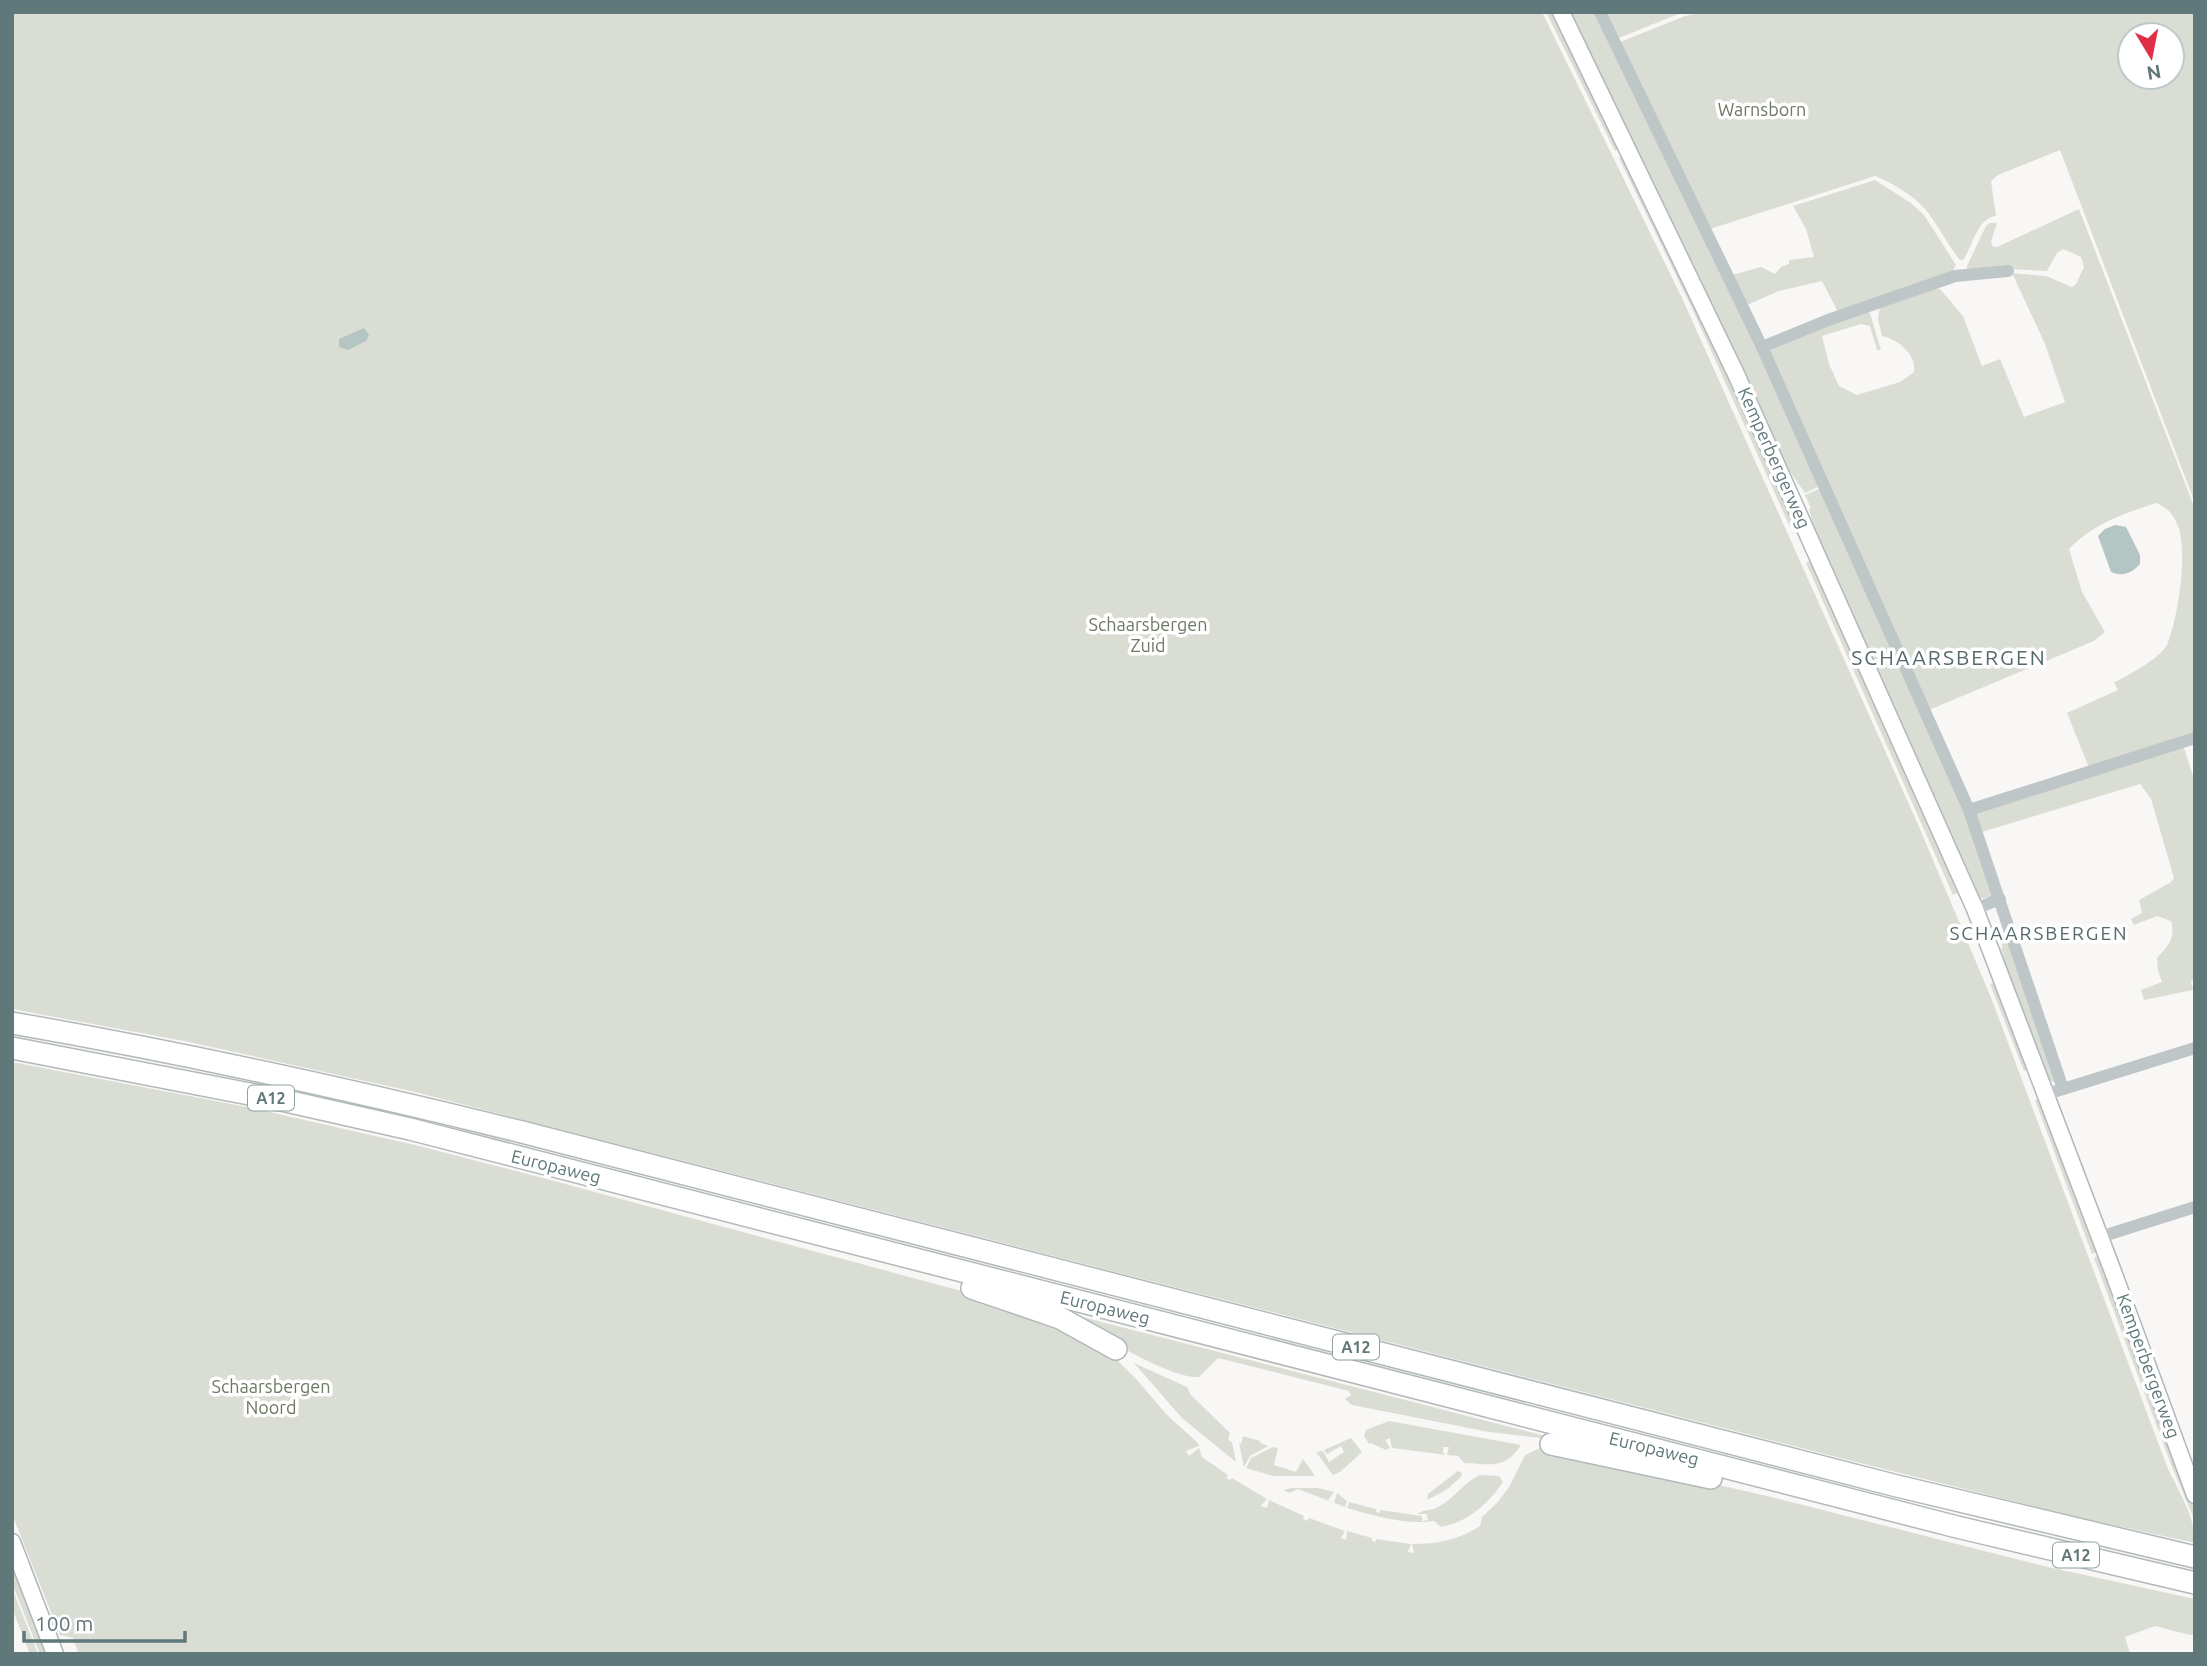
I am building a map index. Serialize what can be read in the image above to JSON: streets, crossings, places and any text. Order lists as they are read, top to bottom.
{
  "streets": {
    "highway": ["A12", "Europaweg"],
    "main road": ["Kemperbergerweg"]
  },
  "crossings": [
    ["A12", "Europaweg"]
  ],
  "districts": ["SCHAARSBERGEN", "SCHAARSBERGEN"],
  "parks": ["Warnsborn", "Schaarsbergen Zuid", "Schaarsbergen Noord"],
  "scale_bar": "100 m",
  "north": "bottom"
}
